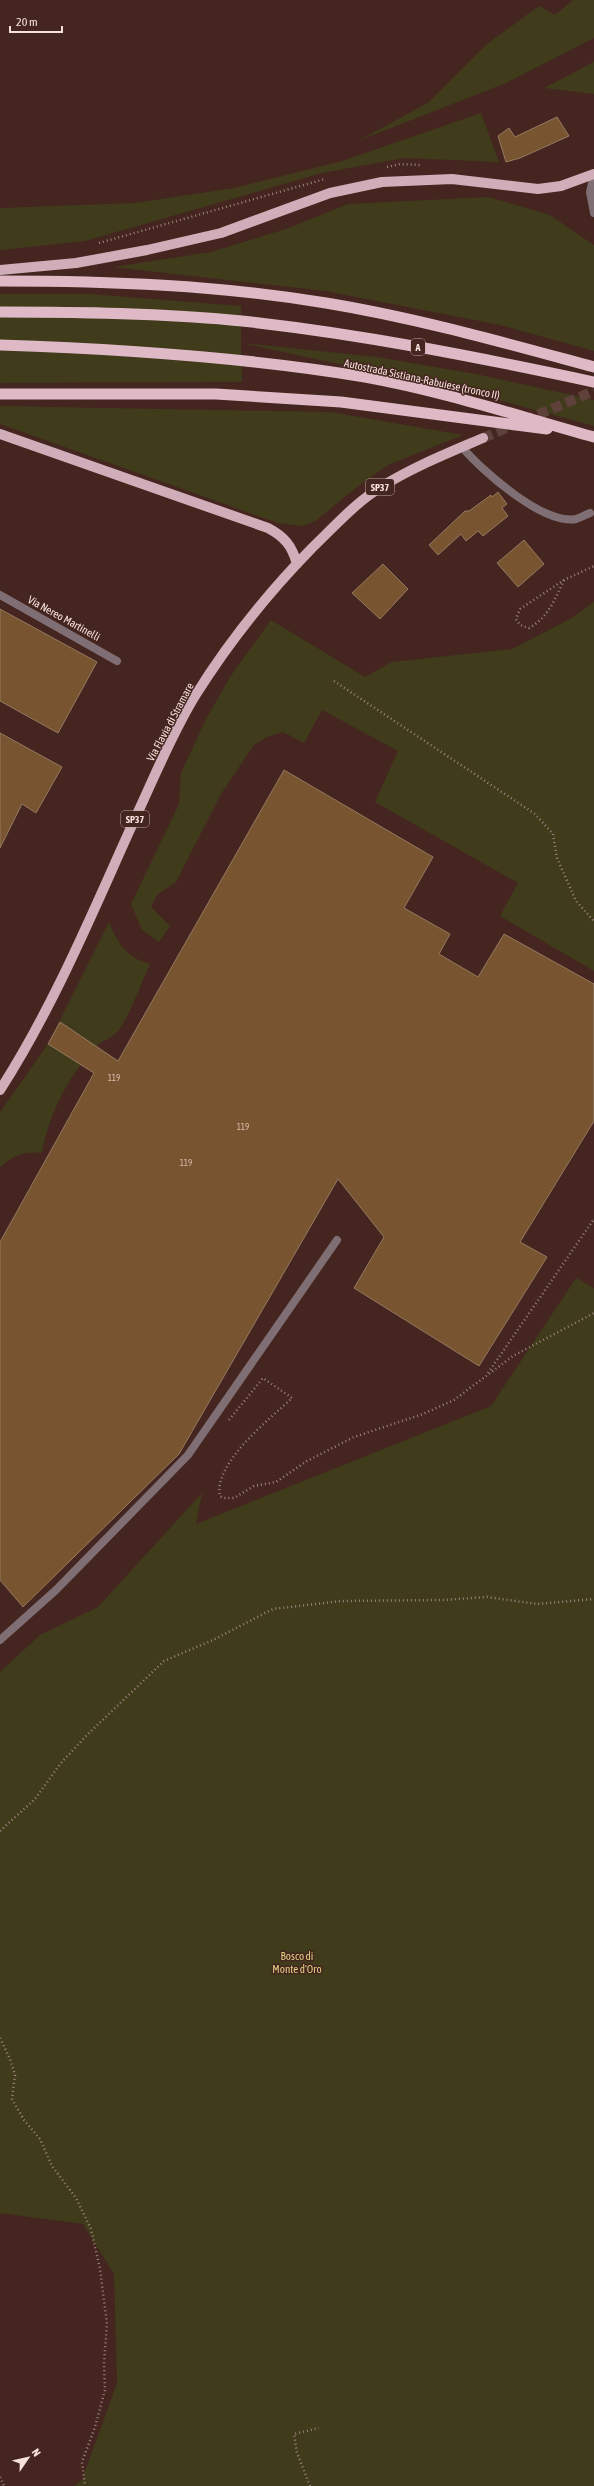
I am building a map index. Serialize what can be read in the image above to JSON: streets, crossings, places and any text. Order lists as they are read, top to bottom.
{
  "streets": {
    "highway": ["A", "Autostrada Sistiana-Rabuiese (tronco II)"],
    "main road": ["SP37", "Via Flavia di Stramare"],
    "street": ["Via Nereo Martinelli"]
  },
  "parks": ["Bosco di Monte d'Oro"],
  "house_numbers": ["119", "119", "119"],
  "scale_bar": "20 m",
  "north": "top right"
}
